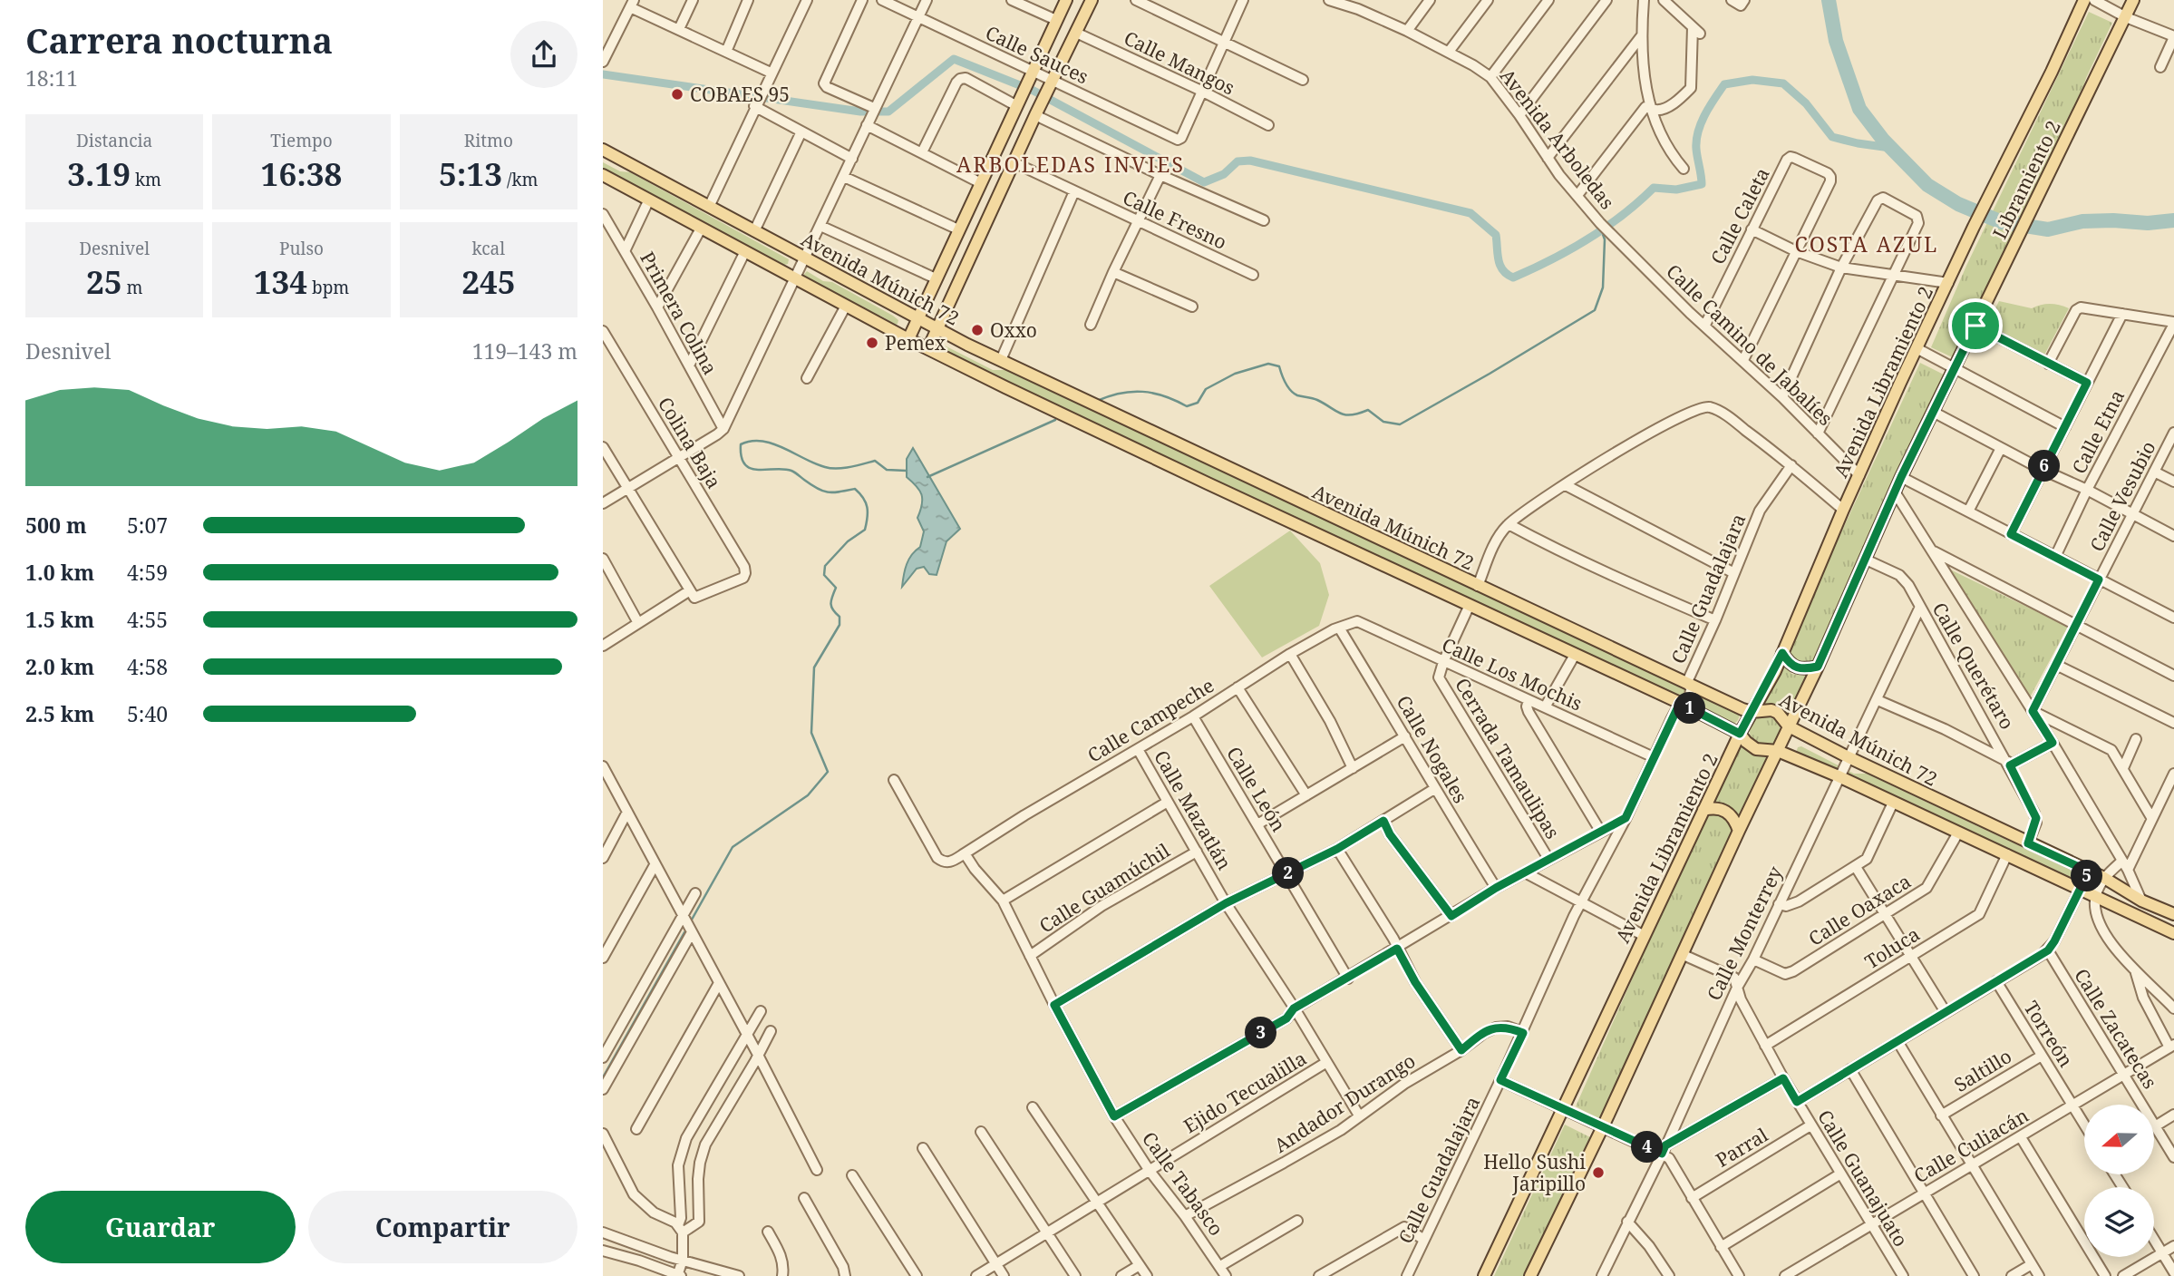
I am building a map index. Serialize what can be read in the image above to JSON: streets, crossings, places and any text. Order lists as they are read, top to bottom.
{
  "streets": {
    "main road": ["Libramiento 2", "Avenida Múnich 72", "Avenida Libramiento 2"],
    "street": [
      "Calle Sauces",
      "Calle Mangos",
      "Avenida Arboledas",
      "Calle Caleta",
      "Calle Fresno",
      "Primera Colina",
      "Calle Camino de Jabalíes",
      "Calle Etna",
      "Colina Baja",
      "Calle Vesubio",
      "Calle Guadalajara",
      "Calle Querétaro",
      "Calle Los Mochis",
      "Calle Campeche",
      "Calle Nogales",
      "Cerrada Tamaulipas",
      "Calle León",
      "Calle Mazatlán",
      "Calle Guamúchil",
      "Calle Oaxaca",
      "Calle Monterrey",
      "Toluca",
      "Calle Zacatecas",
      "Torreón",
      "Saltillo",
      "Ejido Tecualilla",
      "Andador Durango",
      "Calle Culiacán",
      "Parral",
      "Calle Guanajuato",
      "Calle Tabasco"
    ]
  },
  "crossings": [
    ["Calle Sauces", "Calle Mangos"],
    ["Avenida Arboledas", "Calle Camino de Jabalíes"],
    ["Libramiento 2", "Avenida Libramiento 2"],
    ["Calle Caleta", "Calle Camino de Jabalíes"],
    ["Avenida Múnich 72", "Avenida Libramiento 2"],
    ["Avenida Múnich 72", "Calle Guadalajara"],
    ["Avenida Múnich 72", "Calle Querétaro"],
    ["Avenida Múnich 72", "Cerrada Tamaulipas"],
    ["Avenida Múnich 72", "Calle Oaxaca"],
    ["Avenida Múnich 72", "Calle Monterrey"],
    ["Avenida Múnich 72", "Toluca"],
    ["Calle Camino de Jabalíes", "Avenida Libramiento 2"],
    ["Calle Guadalajara", "Calle Los Mochis"],
    ["Calle Guadalajara", "Andador Durango"],
    ["Calle Querétaro", "Calle Monterrey"],
    ["Calle Los Mochis", "Calle Campeche"],
    ["Calle Los Mochis", "Cerrada Tamaulipas"],
    ["Calle Campeche", "Calle Nogales"],
    ["Calle Campeche", "Calle León"],
    ["Calle Campeche", "Calle Mazatlán"],
    ["Calle Campeche", "Calle Tabasco"],
    ["Calle Mazatlán", "Calle Guamúchil"],
    ["Calle Mazatlán", "Ejido Tecualilla"],
    ["Calle Mazatlán", "Andador Durango"],
    ["Calle Guamúchil", "Calle Tabasco"],
    ["Calle Oaxaca", "Calle Monterrey"],
    ["Calle Monterrey", "Calle Guanajuato"],
    ["Toluca", "Calle Guanajuato"],
    ["Calle Zacatecas", "Calle Culiacán"],
    ["Torreón", "Saltillo"],
    ["Torreón", "Calle Culiacán"],
    ["Ejido Tecualilla", "Calle Tabasco"],
    ["Andador Durango", "Calle Tabasco"],
    ["Calle Culiacán", "Calle Guanajuato"],
    ["Parral", "Calle Guanajuato"]
  ],
  "districts": ["ARBOLEDAS INVIES", "COSTA AZUL"],
  "places": [
    "COBAES 95",
    "Oxxo",
    "Pemex",
    "Hello Sushi Jaripillo"
  ],
  "north": "left",
  "page": {
    "heading": ["Carrera nocturna", "18:11"],
    "stats": [
      ["Distancia", "3.19 km"],
      ["Tiempo", "16:38"],
      ["Ritmo", "5:13 /km"],
      ["Desnivel", "25 m"],
      ["Pulso", "134 bpm"],
      ["kcal", "245"]
    ],
    "chart": ["Desnivel", "119–143 m"],
    "pins": [
      "6",
      "1",
      "2",
      "5",
      "3",
      "4"
    ],
    "list": [
      {
        "name": "500 m",
        "note": "5:07"
      },
      {
        "name": "1.0 km",
        "note": "4:59"
      },
      {
        "name": "1.5 km",
        "note": "4:55"
      },
      {
        "name": "2.0 km",
        "note": "4:58"
      },
      {
        "name": "2.5 km",
        "note": "5:40"
      }
    ],
    "buttons": ["Guardar", "Compartir"]
  }
}
